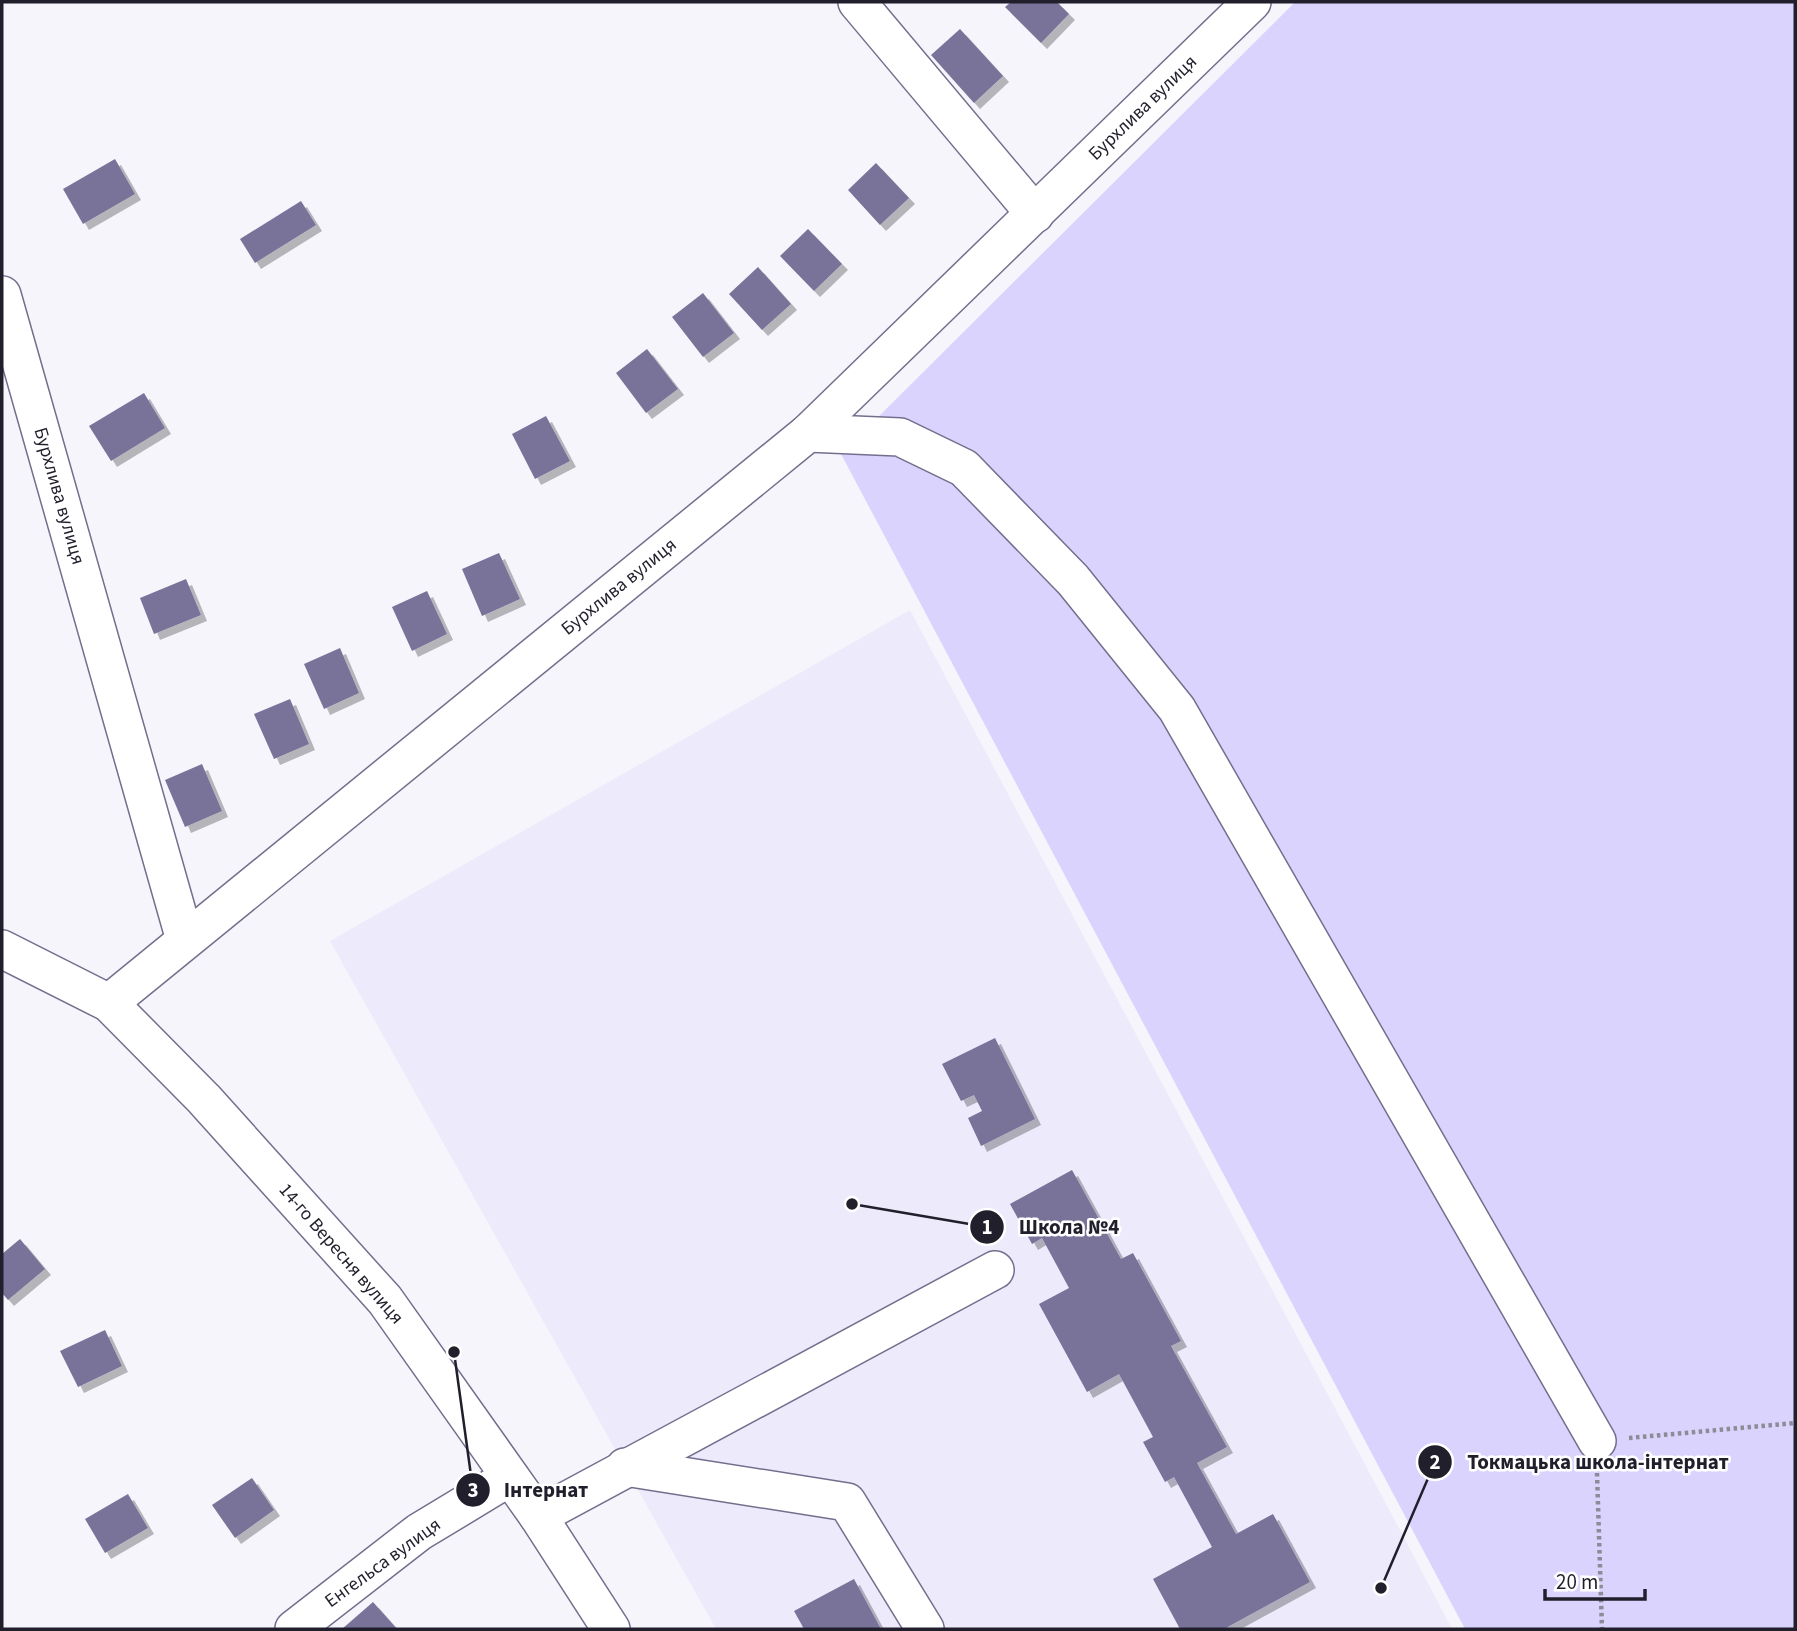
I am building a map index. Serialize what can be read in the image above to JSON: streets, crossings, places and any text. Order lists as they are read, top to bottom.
{
  "streets": {
    "street": ["Бурхлива вулиця", "14-го Вересня вулиця", "Енгельса вулиця"]
  },
  "crossings": [
    ["Бурхлива вулиця", "14-го Вересня вулиця"],
    ["14-го Вересня вулиця", "Енгельса вулиця"]
  ],
  "places": ["Школа №4", "Інтернат", "Токмацька школа-інтернат"],
  "scale_bar": "20 m"
}
